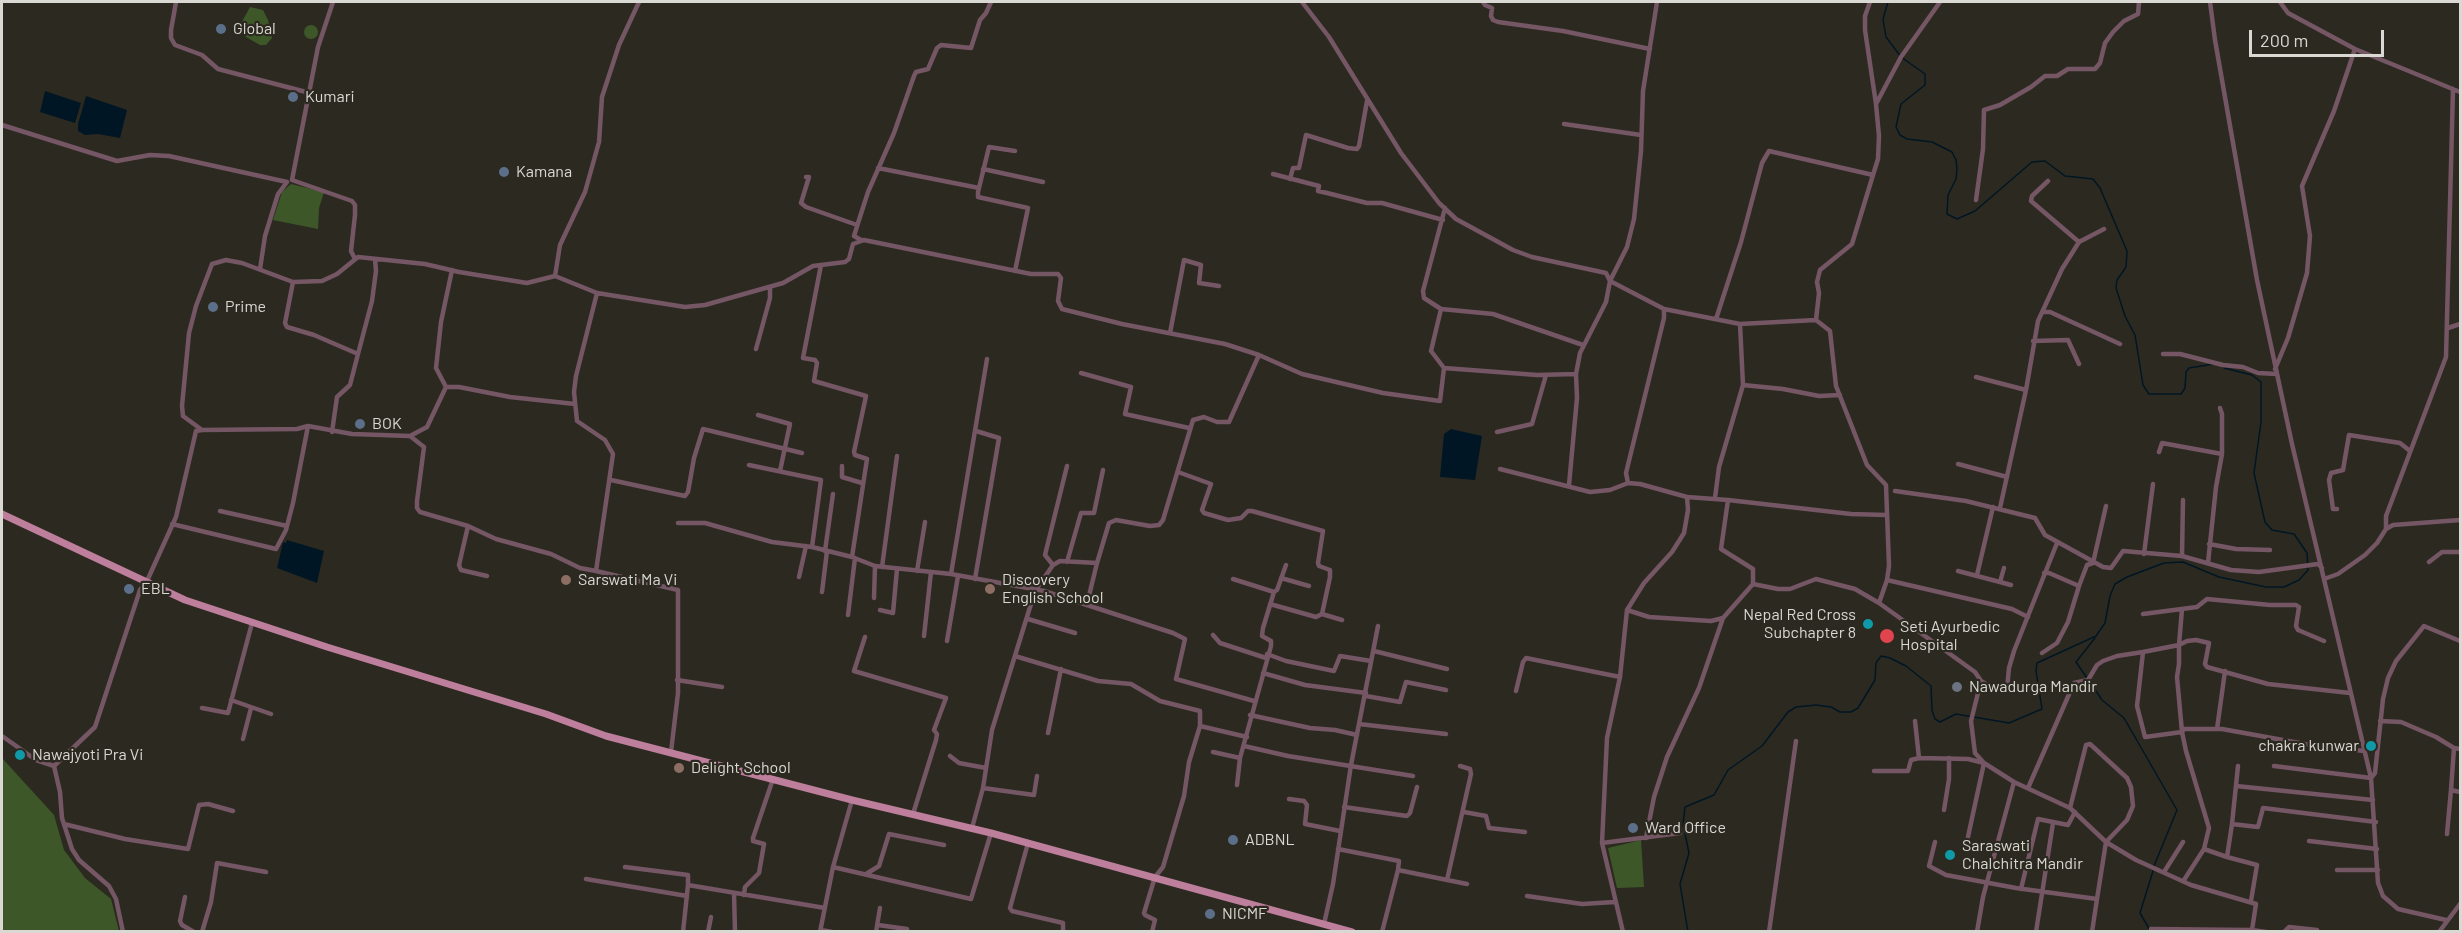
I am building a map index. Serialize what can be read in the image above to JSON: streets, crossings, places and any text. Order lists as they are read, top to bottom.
{
  "places": [
    "Global",
    "Kumari",
    "Kamana",
    "Prime",
    "BOK",
    "Sarswati Ma Vi",
    "EBL",
    "Discovery English School",
    "Nepal Red Cross Subchapter 8",
    "Seti Ayurbedic Hospital",
    "Nawadurga Mandir",
    "chakra kunwar",
    "Nawajyoti Pra Vi",
    "Delight School",
    "Ward Office",
    "ADBNL",
    "Saraswati Chalchitra Mandir",
    "NICMF"
  ],
  "scale_bar": "200 m"
}
